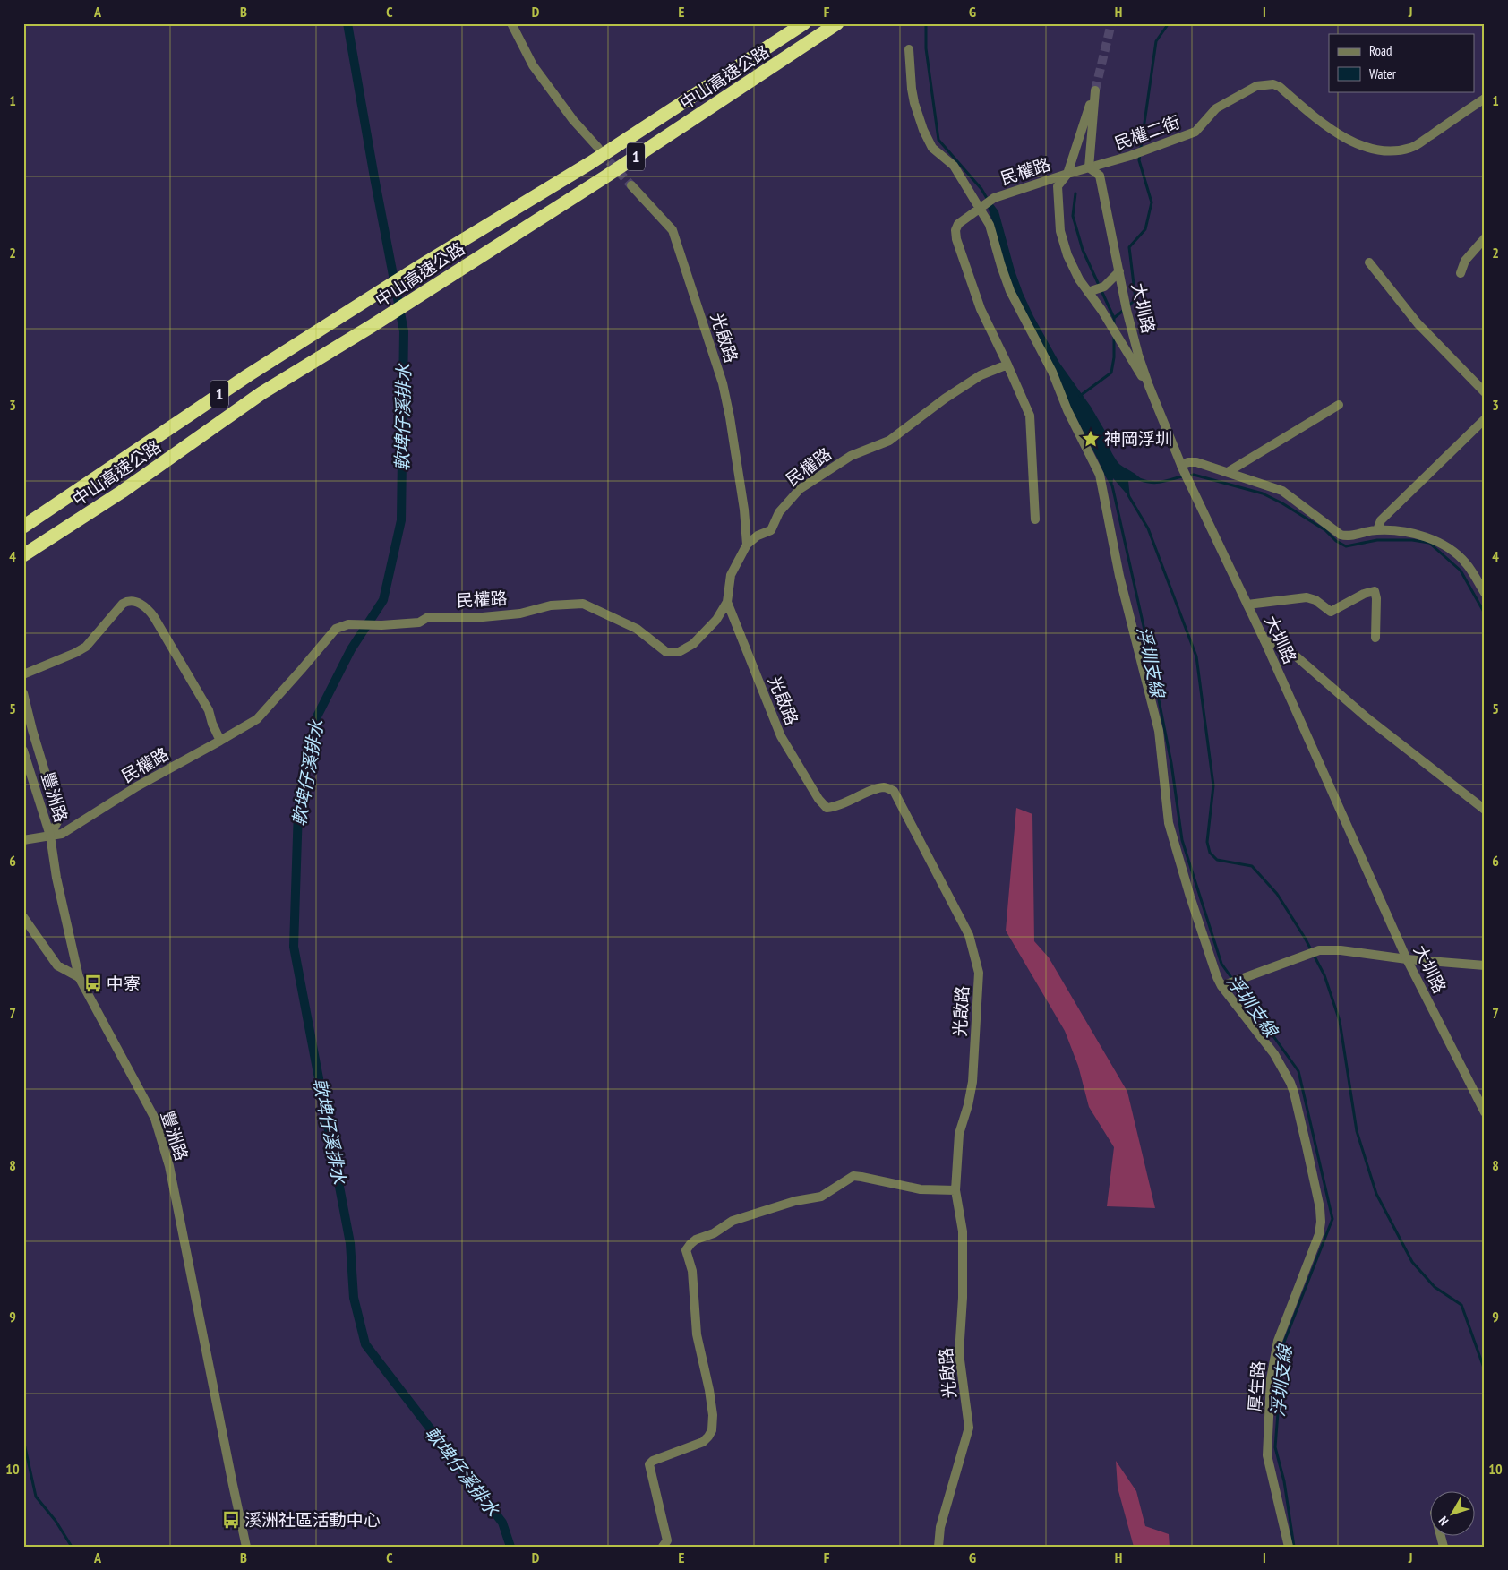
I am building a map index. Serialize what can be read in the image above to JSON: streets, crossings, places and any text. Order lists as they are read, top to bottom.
{
  "streets": {
    "highway": ["中山高速公路", "1"],
    "street": [
      "民權二街",
      "民權路",
      "大圳路",
      "光啟路",
      "豐洲路",
      "厚生路"
    ]
  },
  "crossings": [
    ["民權二街", "民權路"],
    ["民權二街", "大圳路"],
    ["民權路", "大圳路"],
    ["民權路", "光啟路"],
    ["民權路", "豐洲路"],
    ["民權路", "厚生路"]
  ],
  "water": ["軟埤仔溪排水", "浮圳支線"],
  "places": {
    "place": ["神岡浮圳"],
    "bus stop": ["中寮", "溪洲社區活動中心"]
  },
  "legend": ["Road", "Water"],
  "north": "bottom left",
  "grid": {
    "columns": [
      "A",
      "B",
      "C",
      "D",
      "E",
      "F",
      "G",
      "H",
      "I",
      "J"
    ],
    "rows": [
      "1",
      "2",
      "3",
      "4",
      "5",
      "6",
      "7",
      "8",
      "9",
      "10"
    ]
  }
}
